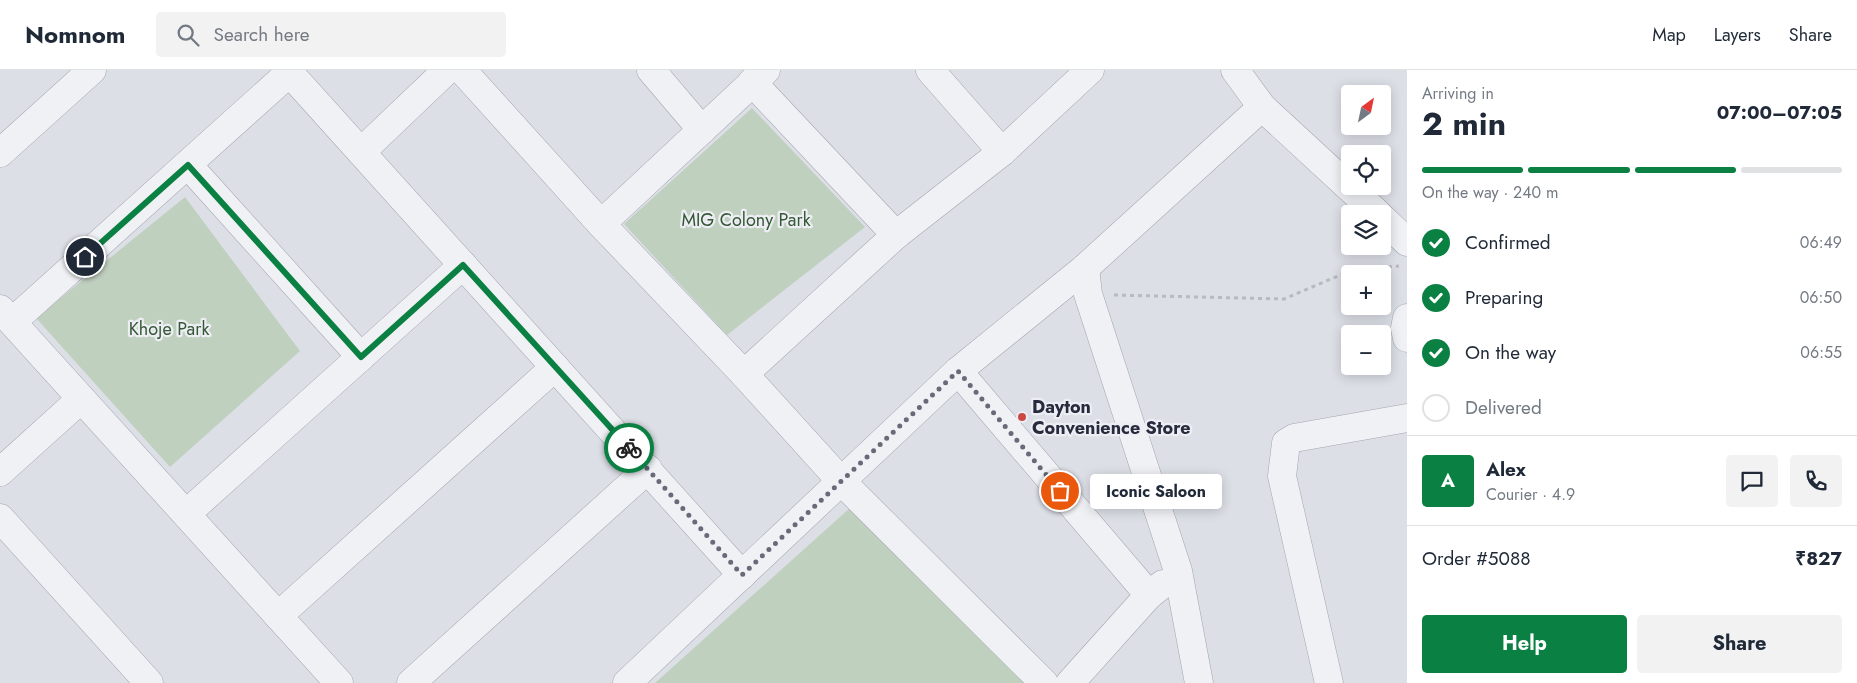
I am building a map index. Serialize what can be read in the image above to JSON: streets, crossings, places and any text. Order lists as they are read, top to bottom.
{
  "parks": ["MIG Colony Park", "Khoje Park"],
  "places": ["Dayton Convenience Store", "Iconic Saloon"],
  "north": "top right",
  "page": {
    "header": "Nomnom",
    "search": "Search here",
    "nav": ["Map", "Layers", "Share"],
    "heading": ["2 min", "Arriving in", "07:00–07:05"],
    "panel": [
      "Alex",
      "Courier · 4.9",
      "Order #5088",
      "₹827"
    ],
    "map_buttons": ["+", "−"],
    "bar": "On the way · 240 m",
    "list": [
      ["Confirmed", "06:49"],
      ["Preparing", "06:50"],
      ["On the way", "06:55"],
      "Delivered"
    ],
    "round": "A",
    "bubble": "Iconic Saloon",
    "buttons": ["Help", "Share"]
  }
}
